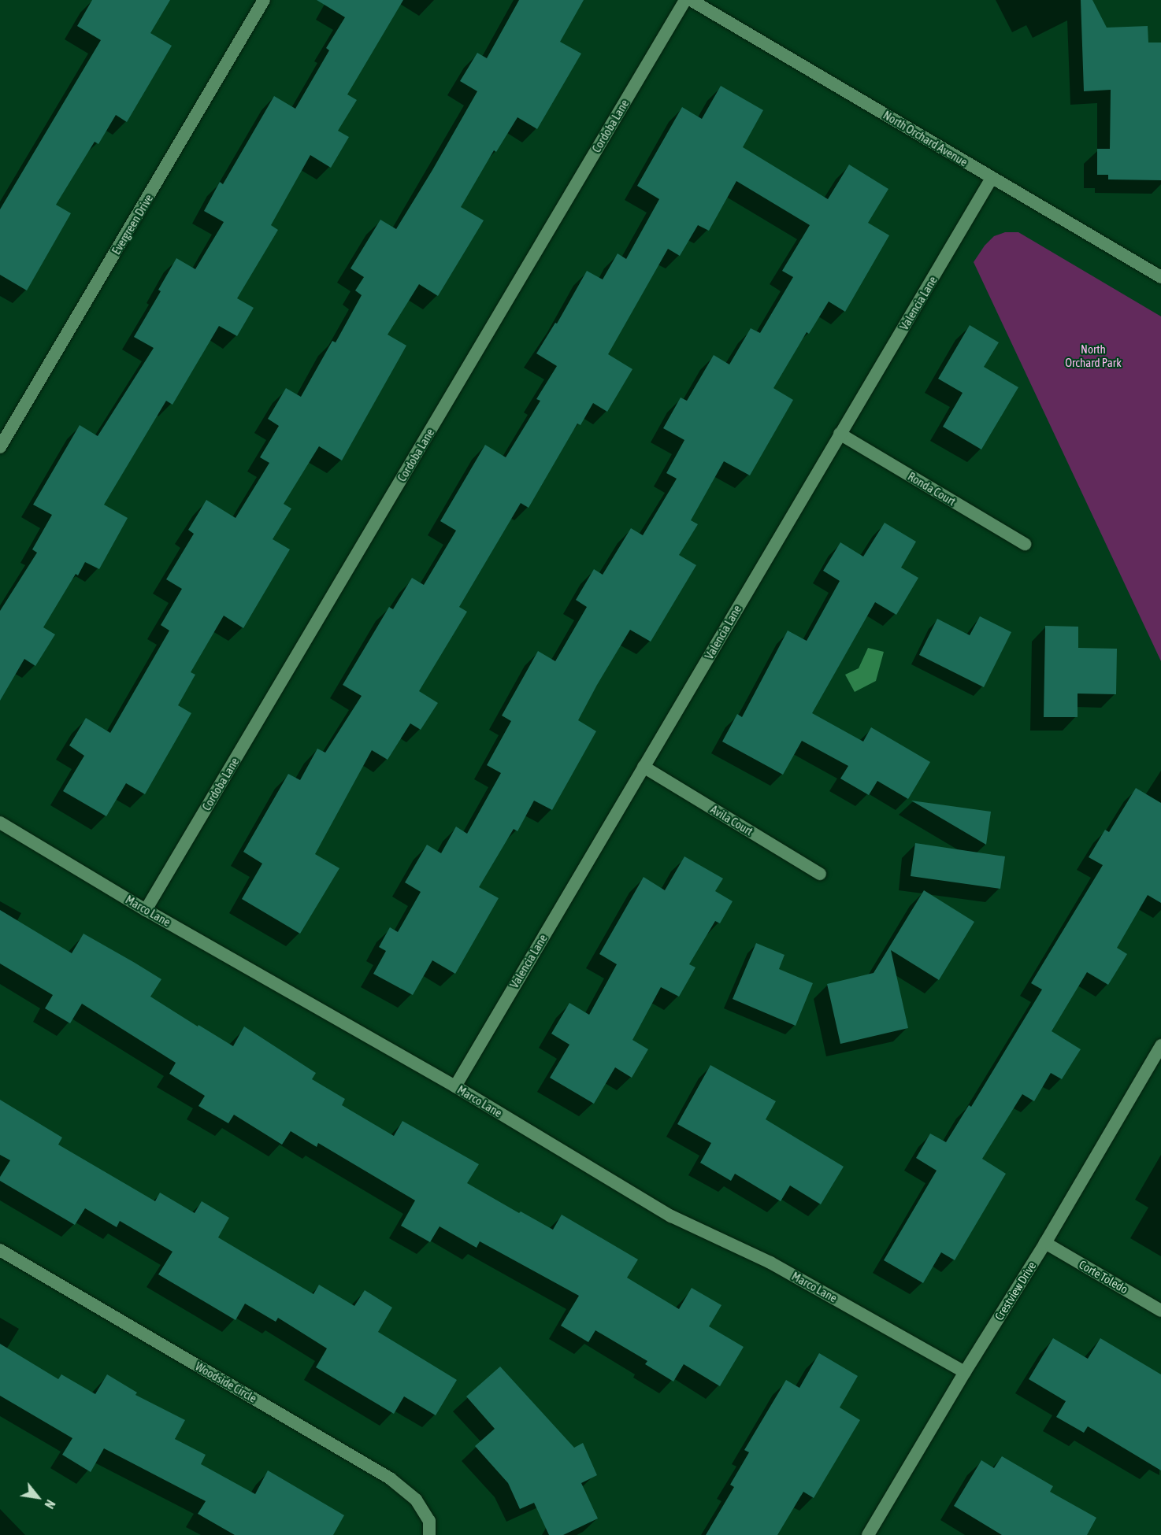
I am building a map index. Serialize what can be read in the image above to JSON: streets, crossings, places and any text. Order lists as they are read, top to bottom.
{
  "streets": {
    "street": [
      "Cordoba Lane",
      "North Orchard Avenue",
      "Evergreen Drive",
      "Valencia Lane",
      "Ronda Court",
      "Avila Court",
      "Marco Lane",
      "Corte Toledo",
      "Crestview Drive",
      "Woodside Circle"
    ]
  },
  "crossings": [
    ["Cordoba Lane", "Marco Lane"],
    ["North Orchard Avenue", "Valencia Lane"],
    ["Valencia Lane", "Ronda Court"],
    ["Valencia Lane", "Avila Court"],
    ["Valencia Lane", "Marco Lane"],
    ["Marco Lane", "Crestview Drive"],
    ["Corte Toledo", "Crestview Drive"]
  ],
  "parks": ["North Orchard Park"],
  "north": "bottom right"
}
